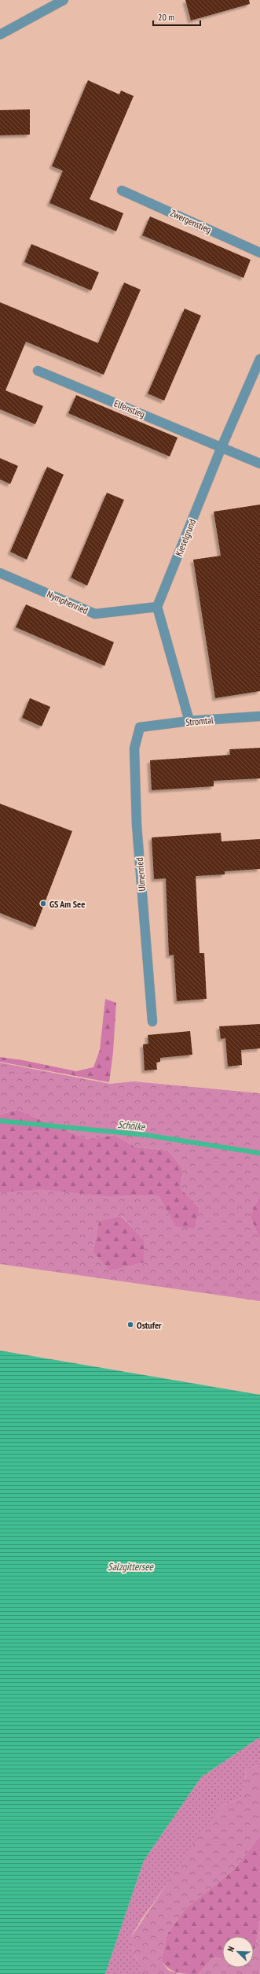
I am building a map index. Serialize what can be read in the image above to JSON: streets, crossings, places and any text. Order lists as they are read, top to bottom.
{
  "streets": {
    "street": [
      "Zwergenstieg",
      "Elfenstieg",
      "Kieselgrund",
      "Nymphenried",
      "Stromtal",
      "Ulmenried"
    ]
  },
  "crossings": [
    ["Elfenstieg", "Kieselgrund"],
    ["Kieselgrund", "Nymphenried"],
    ["Stromtal", "Ulmenried"]
  ],
  "water": ["Schölke", "Salzgittersee"],
  "places": ["GS Am See", "Ostufer"],
  "scale_bar": "20 m",
  "north": "top left"
}
